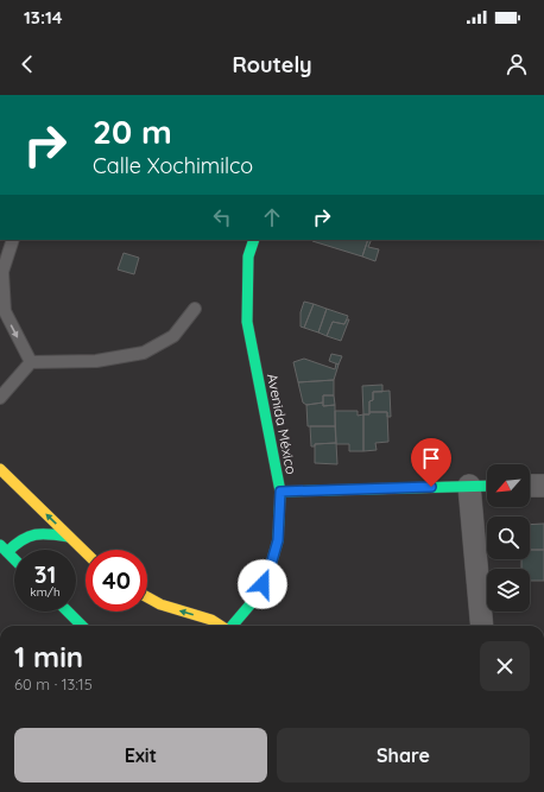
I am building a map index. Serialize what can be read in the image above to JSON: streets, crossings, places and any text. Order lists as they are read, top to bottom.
{
  "streets": {
    "street": ["Avenida México"]
  },
  "north": "bottom left",
  "page": {
    "status": "13:14",
    "header": "Routely",
    "turn": ["20 m", "Calle Xochimilco"],
    "speed": "31 km/h",
    "limit": "40",
    "heading": ["1 min", "60 m · 13:15"],
    "buttons": ["Exit", "Share"]
  }
}
